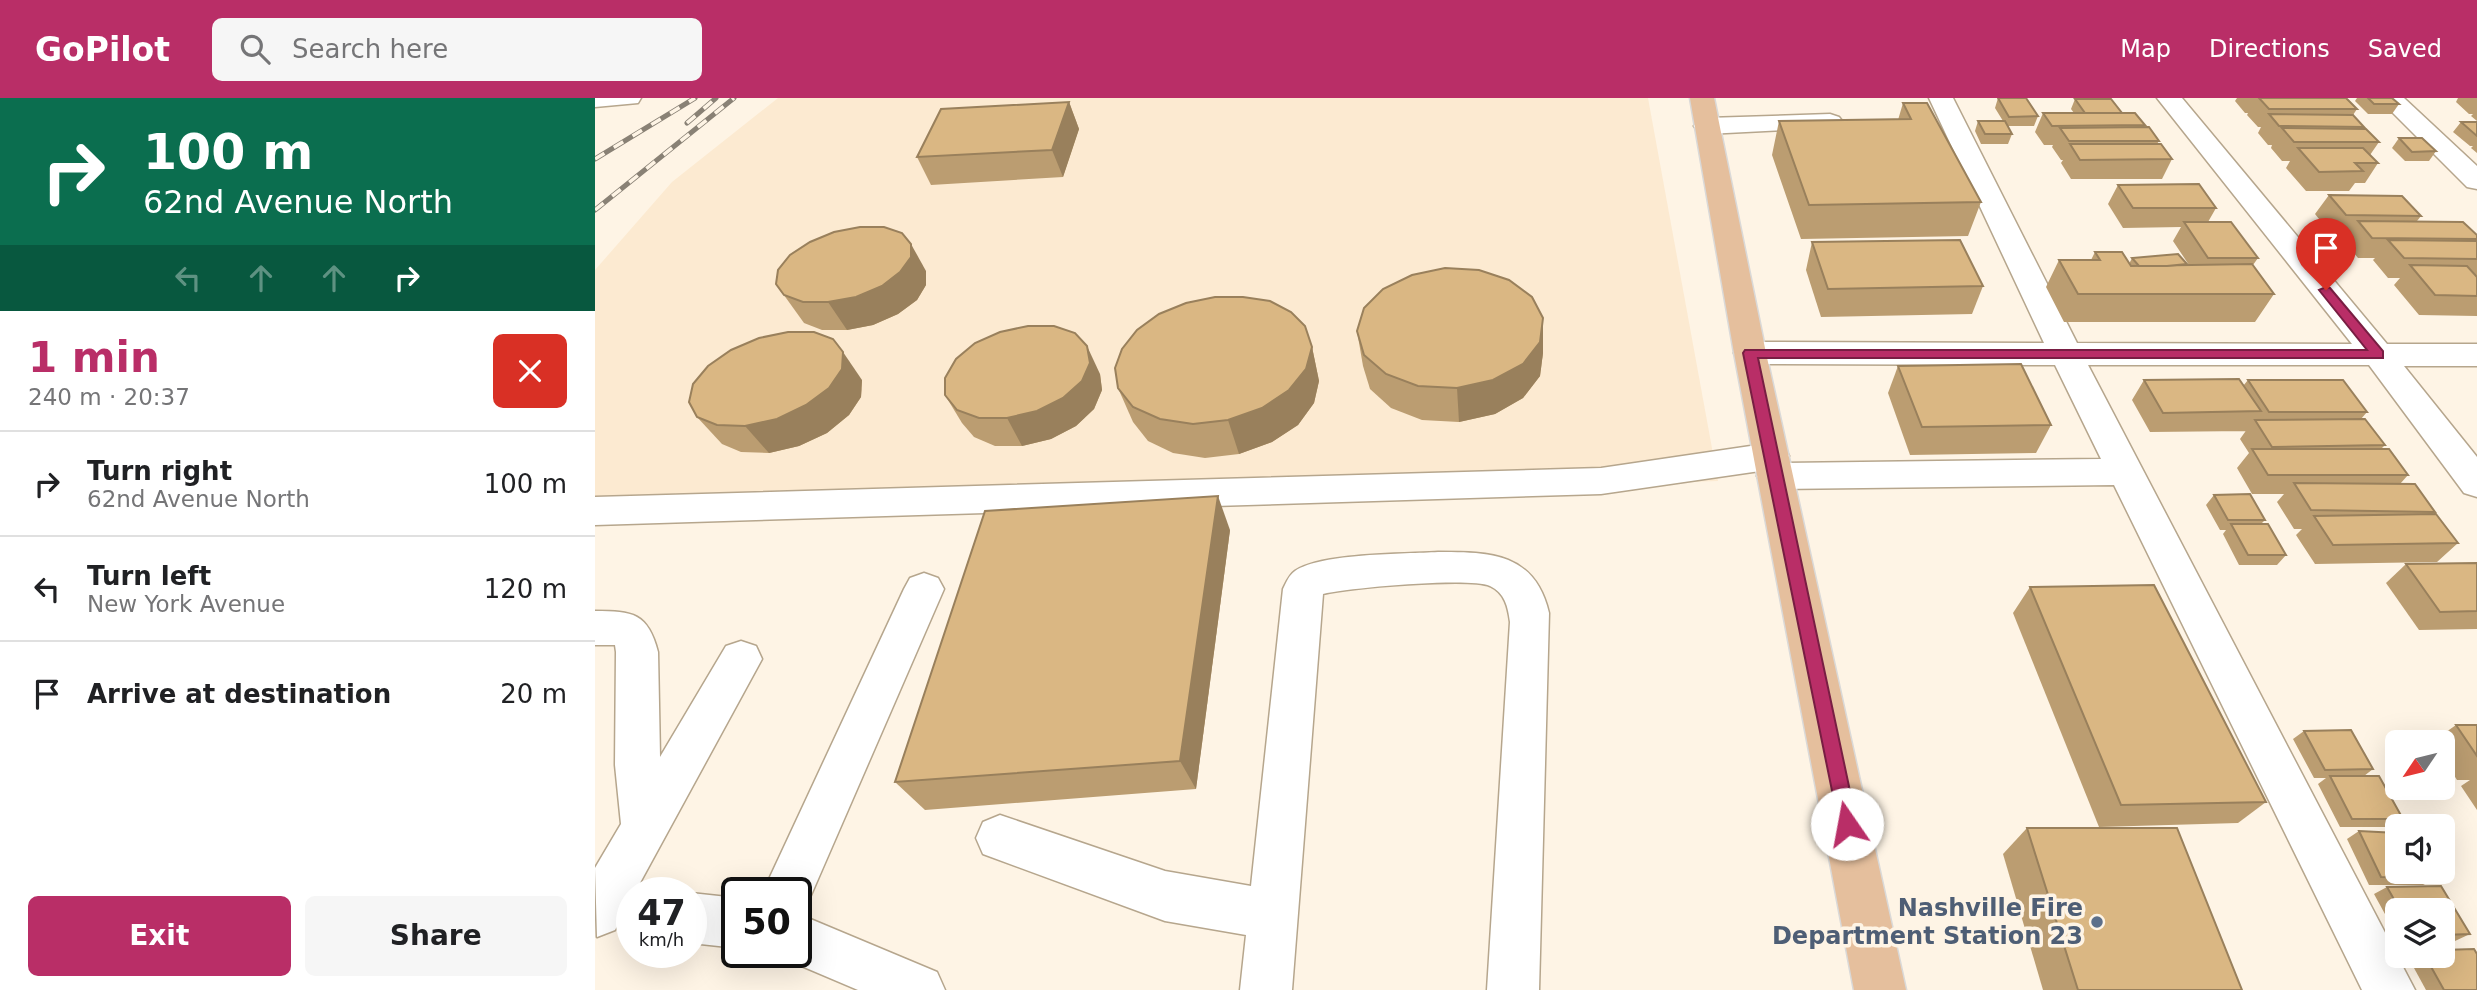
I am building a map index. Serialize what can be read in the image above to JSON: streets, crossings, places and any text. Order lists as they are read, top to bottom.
{
  "places": ["Nashville Fire Department Station 23"],
  "north": "bottom left",
  "page": {
    "header": "GoPilot",
    "search": "Search here",
    "nav": ["Map", "Directions", "Saved"],
    "turn": ["100 m", "62nd Avenue North"],
    "heading": ["1 min", "240 m · 20:37"],
    "list": [
      {
        "name": "Turn right",
        "note": "62nd Avenue North",
        "value": "100 m"
      },
      {
        "name": "Turn left",
        "note": "New York Avenue",
        "value": "120 m"
      },
      {
        "name": "Arrive at destination",
        "value": "20 m"
      }
    ],
    "speed": "47 km/h",
    "limit": "50",
    "buttons": ["Exit", "Share"]
  }
}
